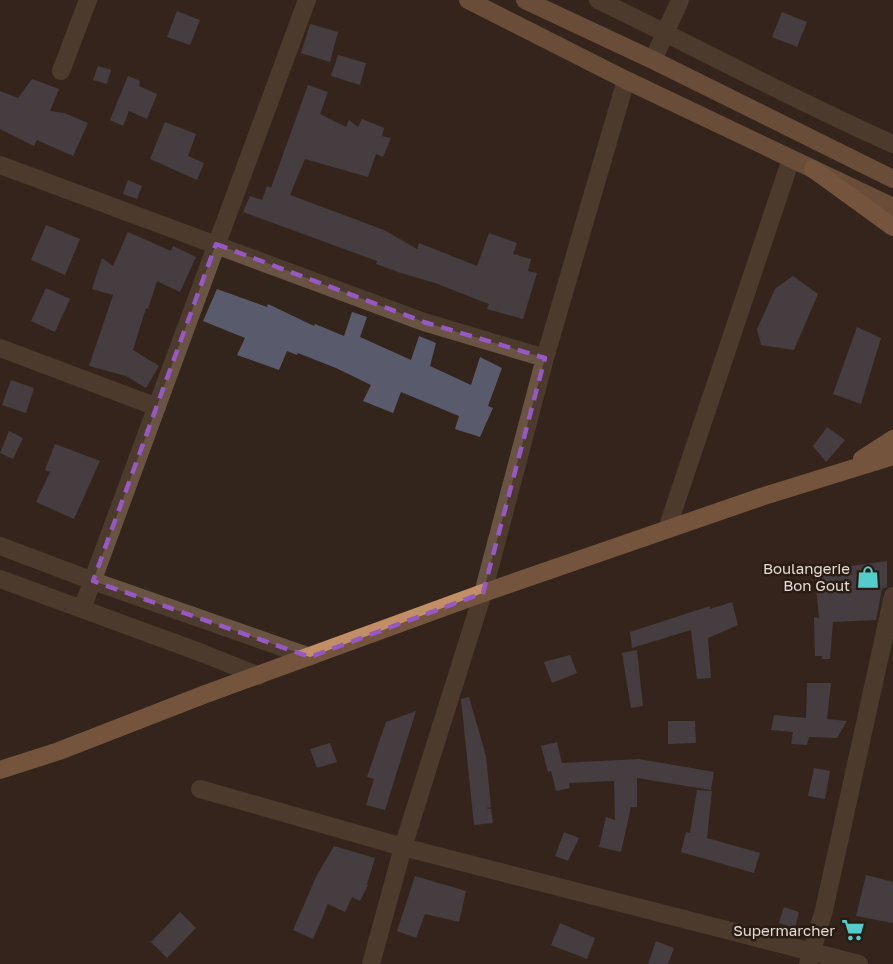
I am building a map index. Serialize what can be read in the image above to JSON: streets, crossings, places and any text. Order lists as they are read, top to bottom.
{
  "places": {
    "shop": ["Boulangerie Bon Gout"],
    "supermarket": ["Supermarcher"]
  }
}
